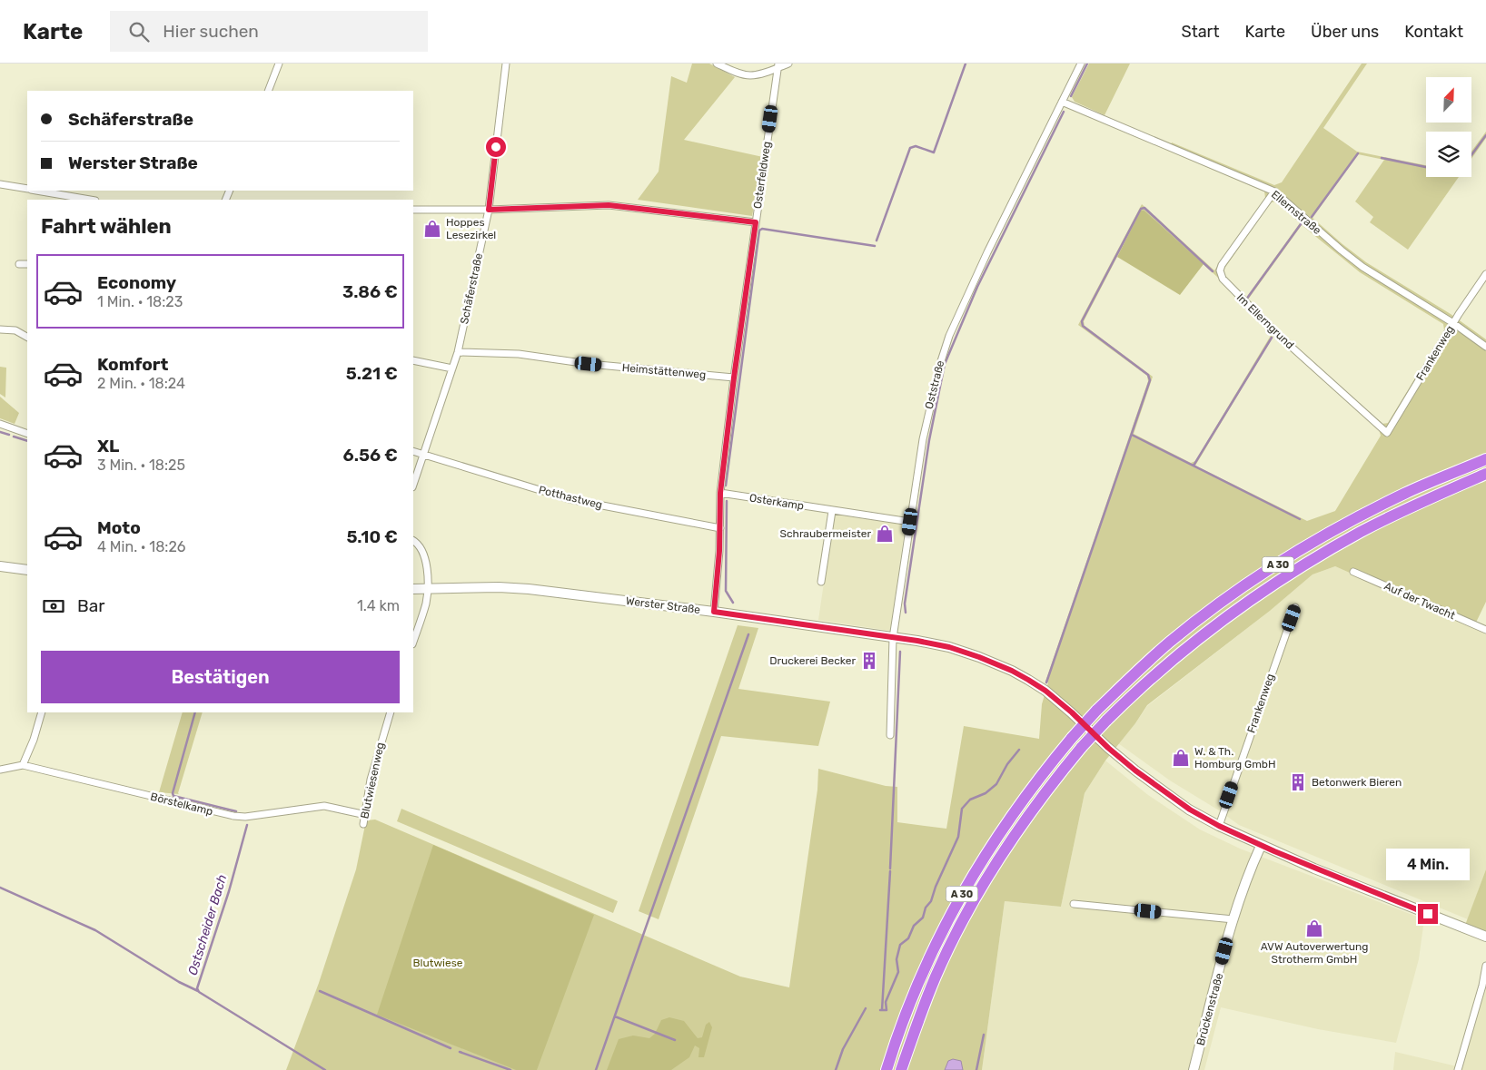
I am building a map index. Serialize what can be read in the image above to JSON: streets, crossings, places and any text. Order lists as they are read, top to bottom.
{
  "streets": {
    "highway": ["A 30"],
    "main road": ["Werster Straße", "Brückenstraße"],
    "street": [
      "Osterfeldweg",
      "Ellernstraße",
      "Schäferstraße",
      "Im Ellerngrund",
      "Frankenweg",
      "Heimstättenweg",
      "Oststraße",
      "Potthastweg",
      "Osterkamp",
      "Auf der Twacht",
      "Blutwiesenweg",
      "Börstelkamp"
    ]
  },
  "crossings": [
    ["Osterfeldweg", "Heimstättenweg"],
    ["Osterfeldweg", "Potthastweg"],
    ["Osterfeldweg", "Osterkamp"],
    ["Osterfeldweg", "Werster Straße"],
    ["Ellernstraße", "Im Ellerngrund"],
    ["Ellernstraße", "Frankenweg"],
    ["Ellernstraße", "Oststraße"],
    ["Schäferstraße", "Heimstättenweg"],
    ["Schäferstraße", "Potthastweg"],
    ["Im Ellerngrund", "Frankenweg"],
    ["Frankenweg", "Werster Straße"],
    ["Oststraße", "Osterkamp"],
    ["Oststraße", "Werster Straße"],
    ["Werster Straße", "Brückenstraße"],
    ["Blutwiesenweg", "Börstelkamp"]
  ],
  "water": ["Ostscheider Bach"],
  "parks": ["Blutwiese"],
  "places": {
    "shop": [
      "Hoppes Lesezirkel",
      "Schraubermeister",
      "W. & Th. Homburg GmbH",
      "AVW Autoverwertung Strotherm GmbH"
    ],
    "building": ["Druckerei Becker", "Betonwerk Bieren"]
  },
  "north": "top right",
  "page": {
    "header": "Karte",
    "search": "Hier suchen",
    "nav": [
      "Start",
      "Karte",
      "Über uns",
      "Kontakt"
    ],
    "banner": ["Schäferstraße", "Werster Straße"],
    "heading": "Fahrt wählen",
    "list": [
      {
        "name": "Economy",
        "note": "1 Min. · 18:23",
        "value": "3.86 €"
      },
      {
        "name": "Komfort",
        "note": "2 Min. · 18:24",
        "value": "5.21 €"
      },
      {
        "name": "XL",
        "note": "3 Min. · 18:25",
        "value": "6.56 €"
      },
      {
        "name": "Moto",
        "note": "4 Min. · 18:26",
        "value": "5.10 €"
      }
    ],
    "pay": ["Bar", "1.4 km"],
    "buttons": "Bestätigen",
    "bubble": "4 Min."
  }
}
